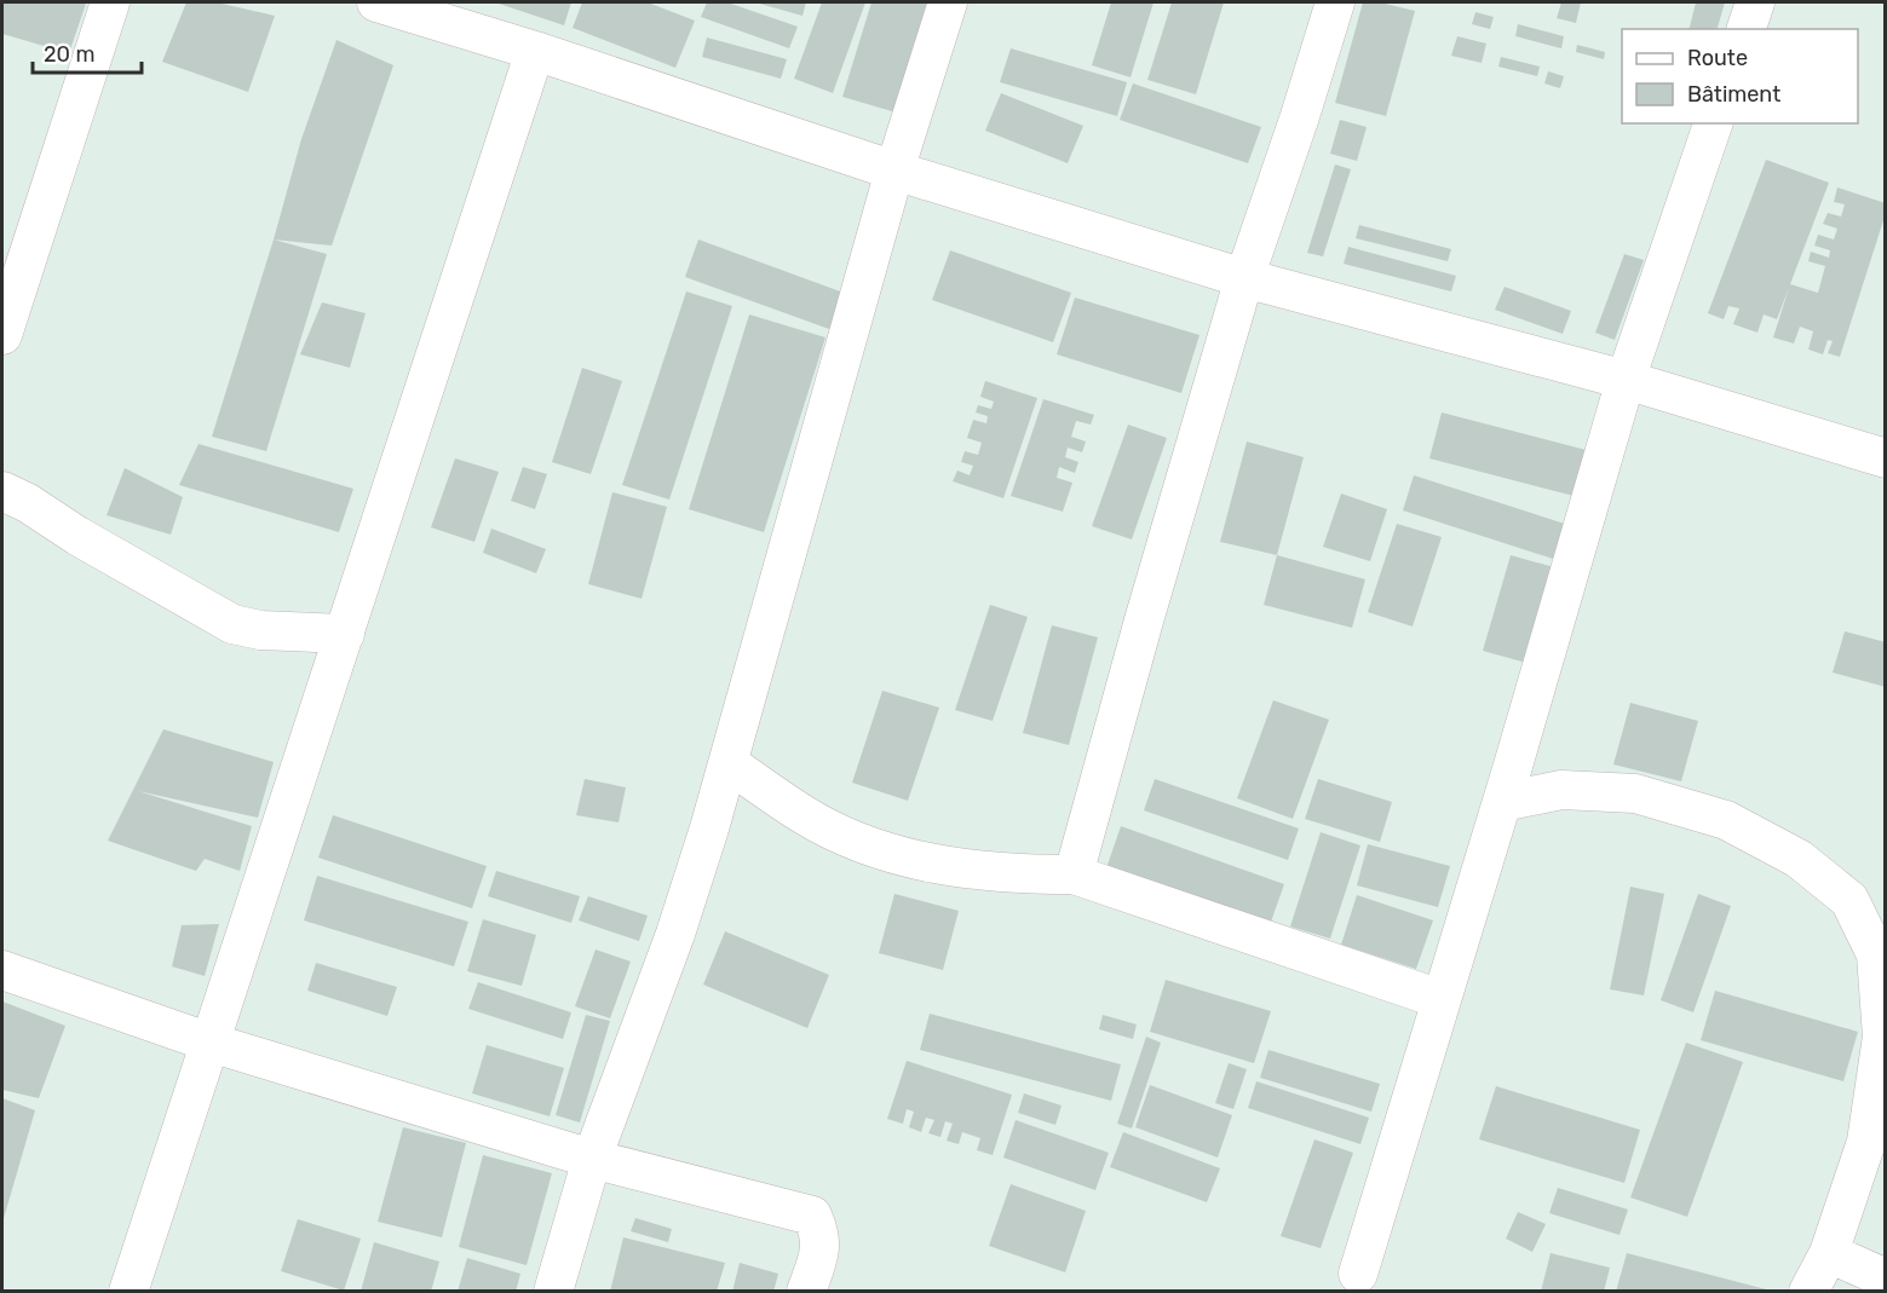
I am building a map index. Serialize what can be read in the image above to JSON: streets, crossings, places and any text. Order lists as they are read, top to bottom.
{
  "legend": ["Route", "Bâtiment"],
  "scale_bar": "20 m"
}
